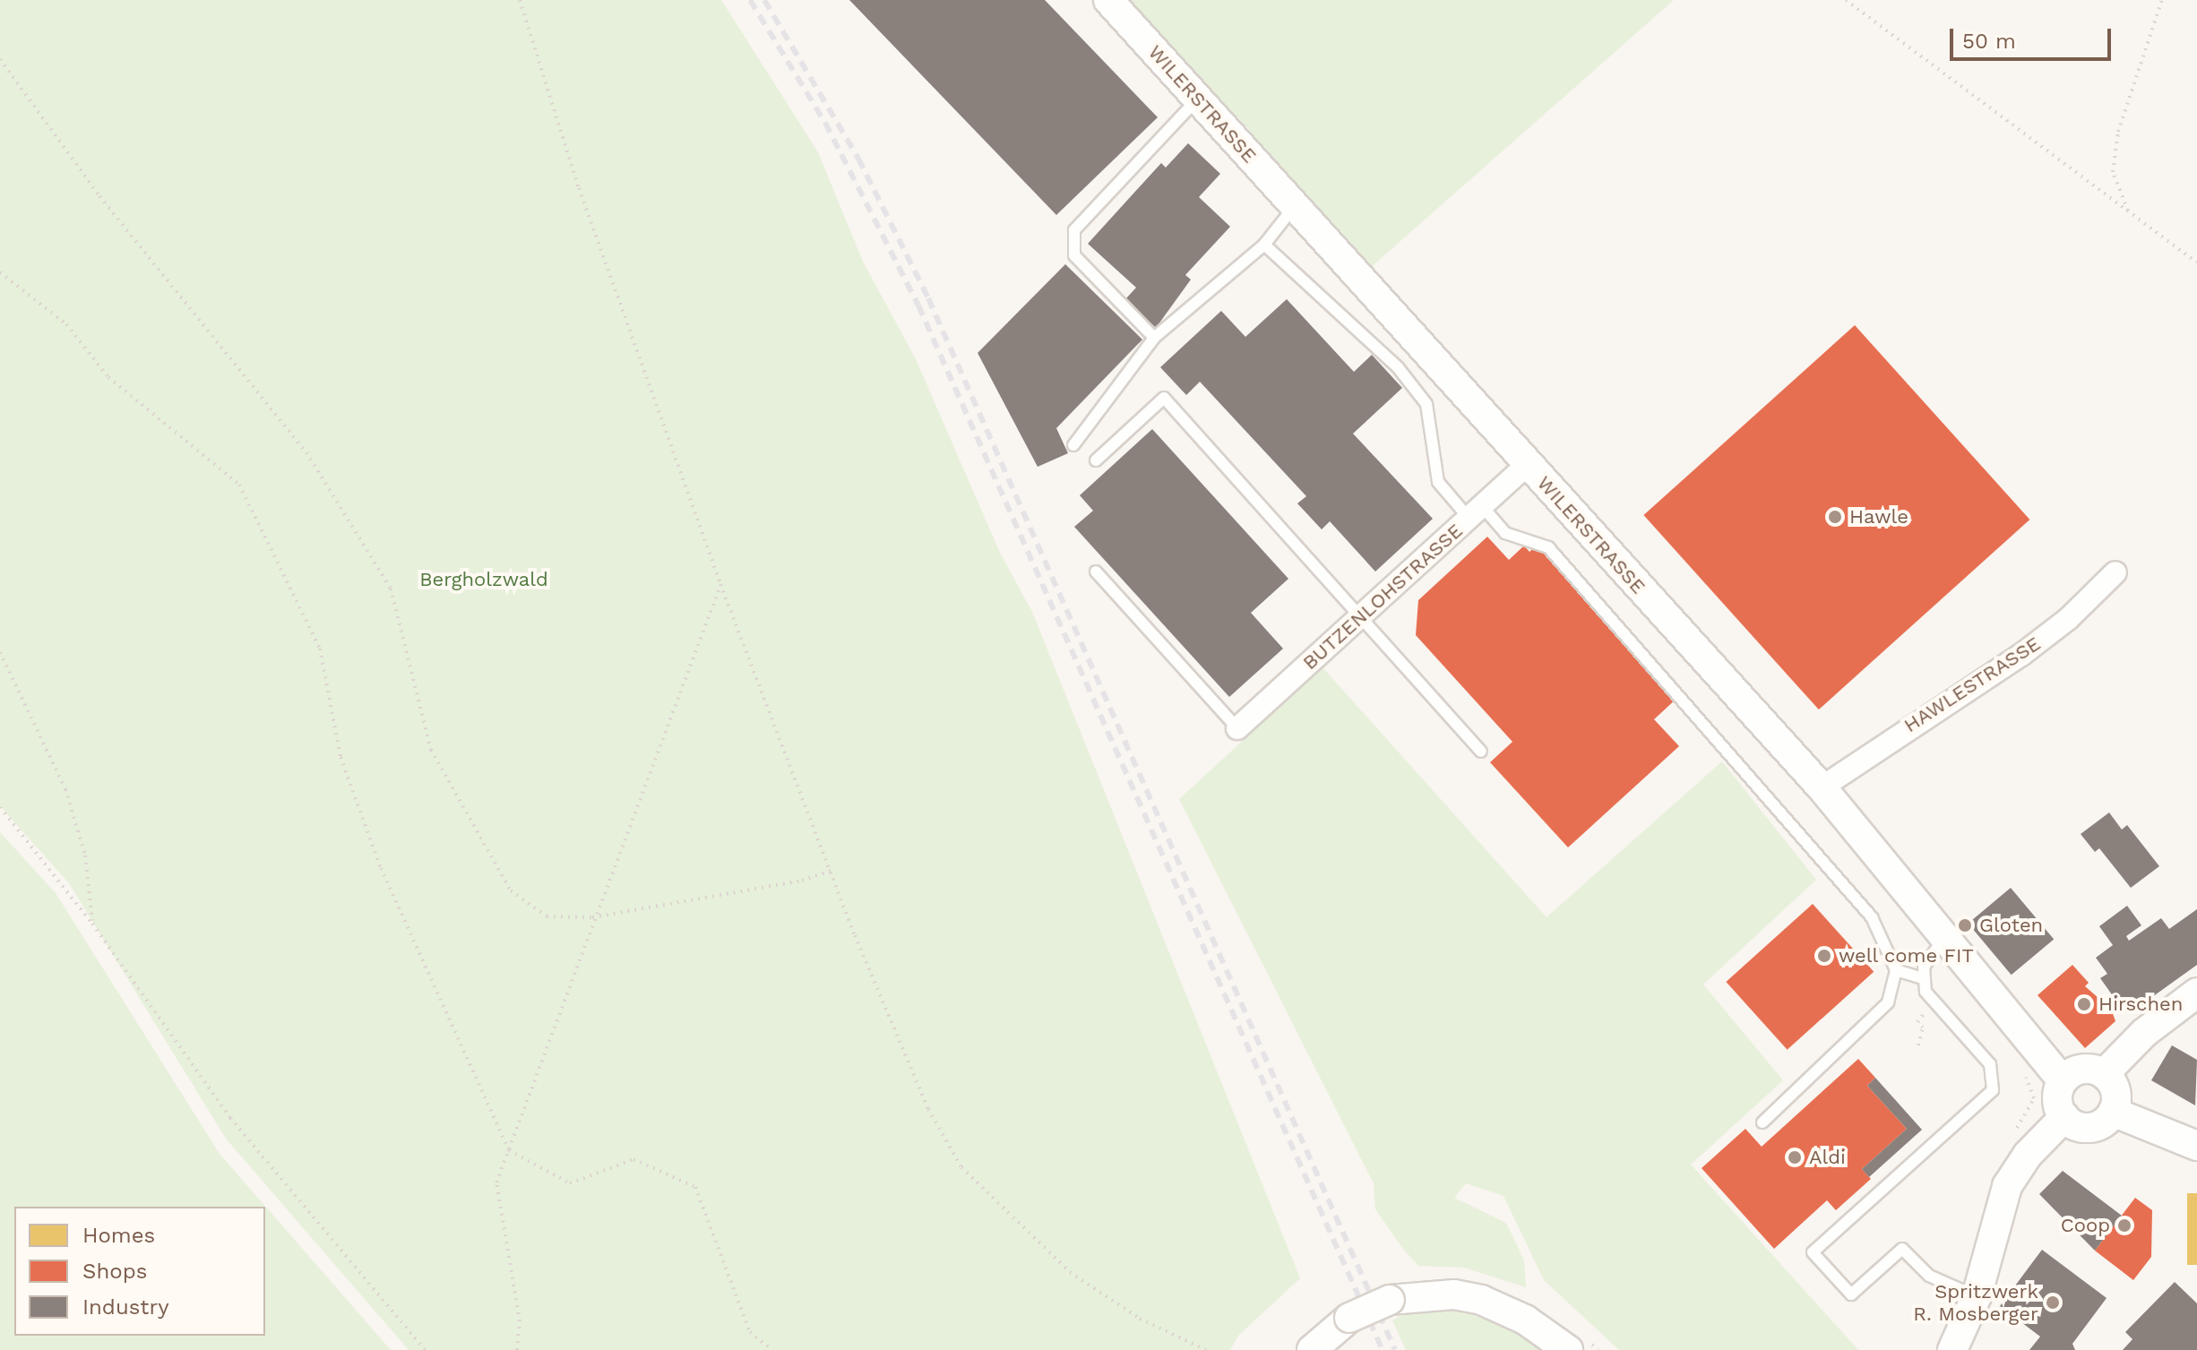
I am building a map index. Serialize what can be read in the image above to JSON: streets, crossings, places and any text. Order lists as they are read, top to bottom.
{
  "streets": {
    "main road": ["WILERSTRASSE"],
    "street": ["BUTZENLOHSTRASSE", "HAWLESTRASSE"]
  },
  "crossings": [
    ["WILERSTRASSE", "BUTZENLOHSTRASSE"],
    ["WILERSTRASSE", "HAWLESTRASSE"]
  ],
  "parks": ["Bergholzwald"],
  "places": [
    "Hawle",
    "Gloten",
    "well come FIT",
    "Hirschen",
    "Aldi",
    "Coop",
    "Spritzwerk R. Mosberger"
  ],
  "legend": ["Homes", "Shops", "Industry"],
  "scale_bar": "50 m"
}
